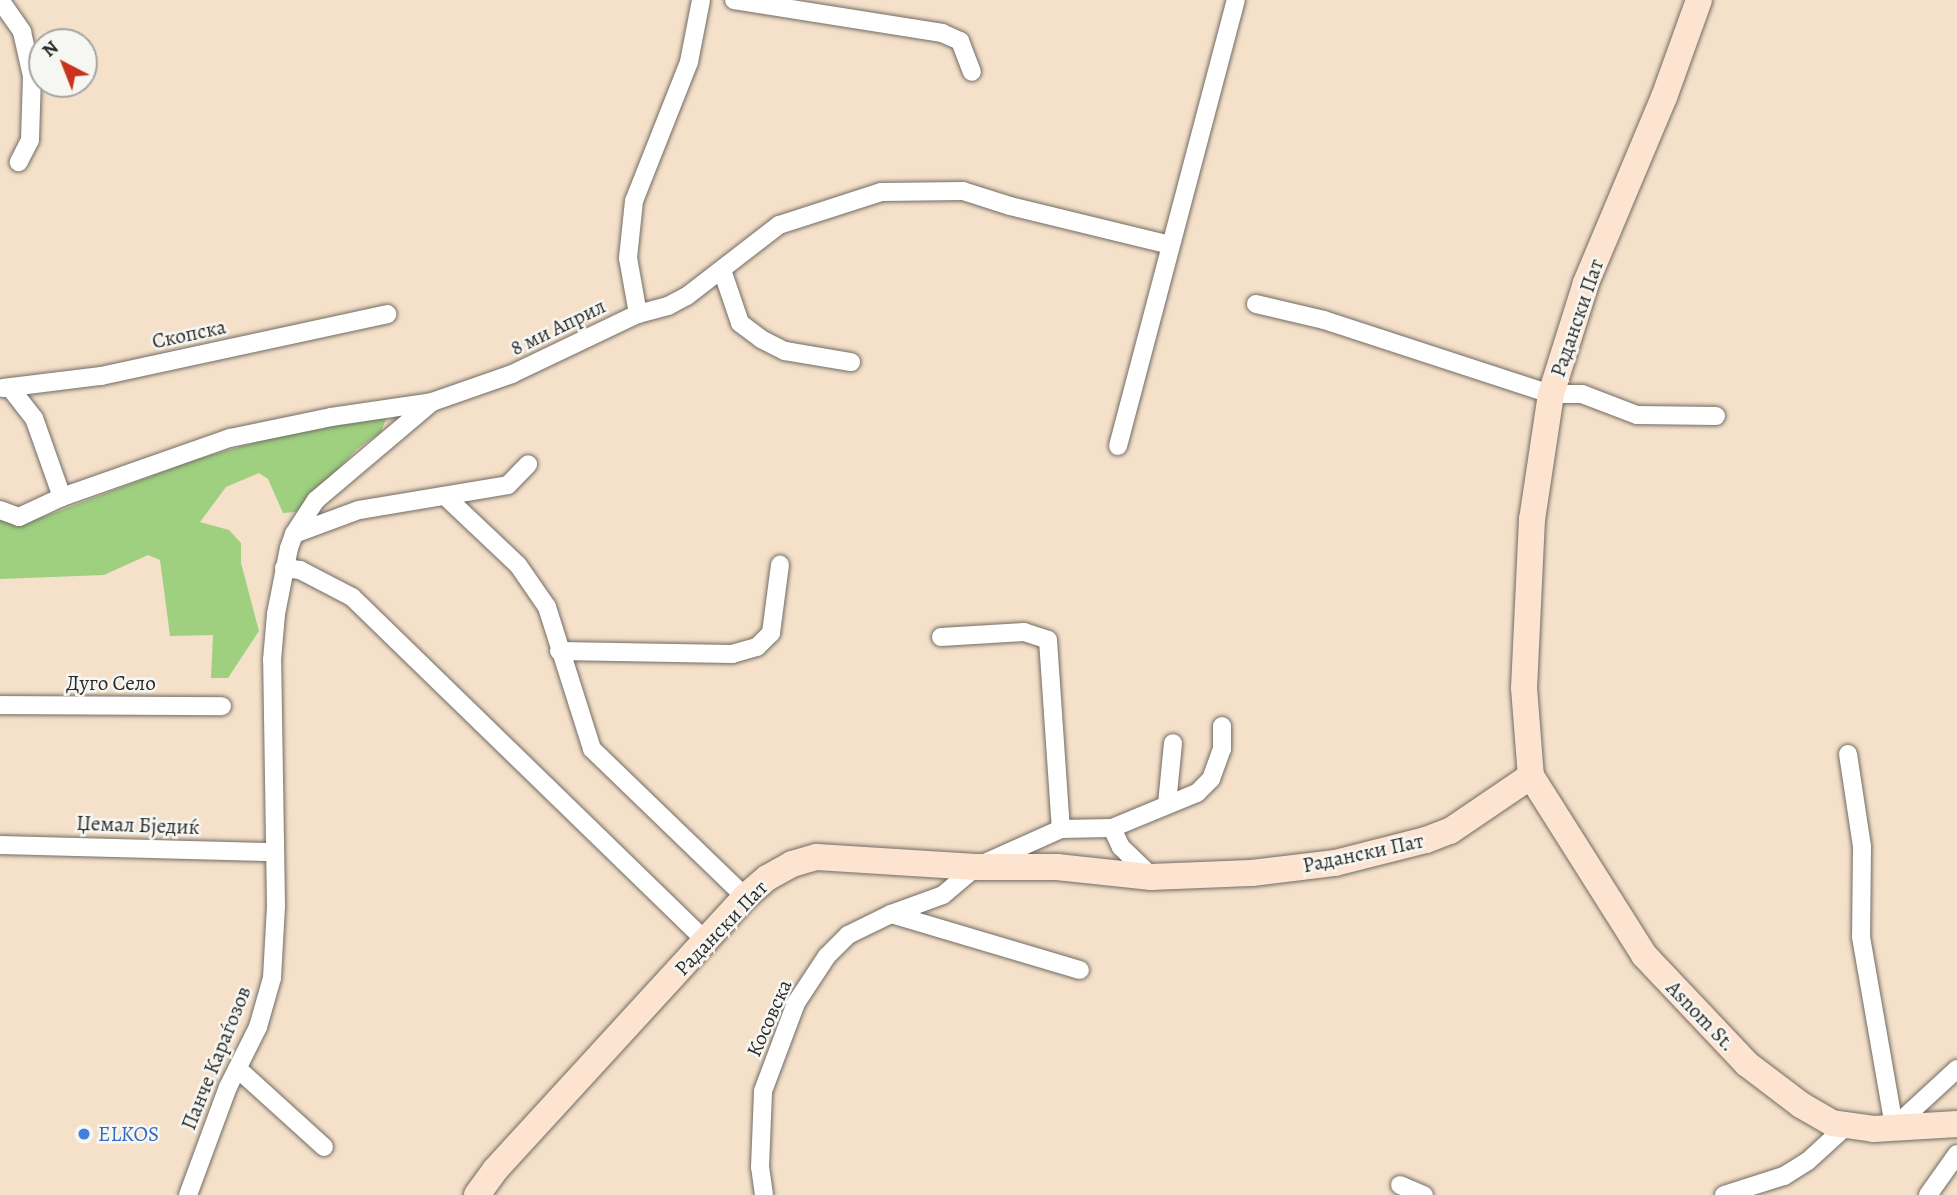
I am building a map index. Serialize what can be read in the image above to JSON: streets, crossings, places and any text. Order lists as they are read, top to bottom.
{
  "streets": {
    "street": [
      "Радански Пат",
      "8 ми Април",
      "Скопска",
      "Дуго Село",
      "Џемал Бједиќ",
      "Asnom St.",
      "Косовска",
      "Панче Караѓозов"
    ]
  },
  "crossings": [
    ["Радански Пат", "Asnom St."],
    ["Радански Пат", "Косовска"],
    ["Џемал Бједиќ", "Панче Караѓозов"]
  ],
  "places": ["ELKOS"],
  "north": "top left"
}
